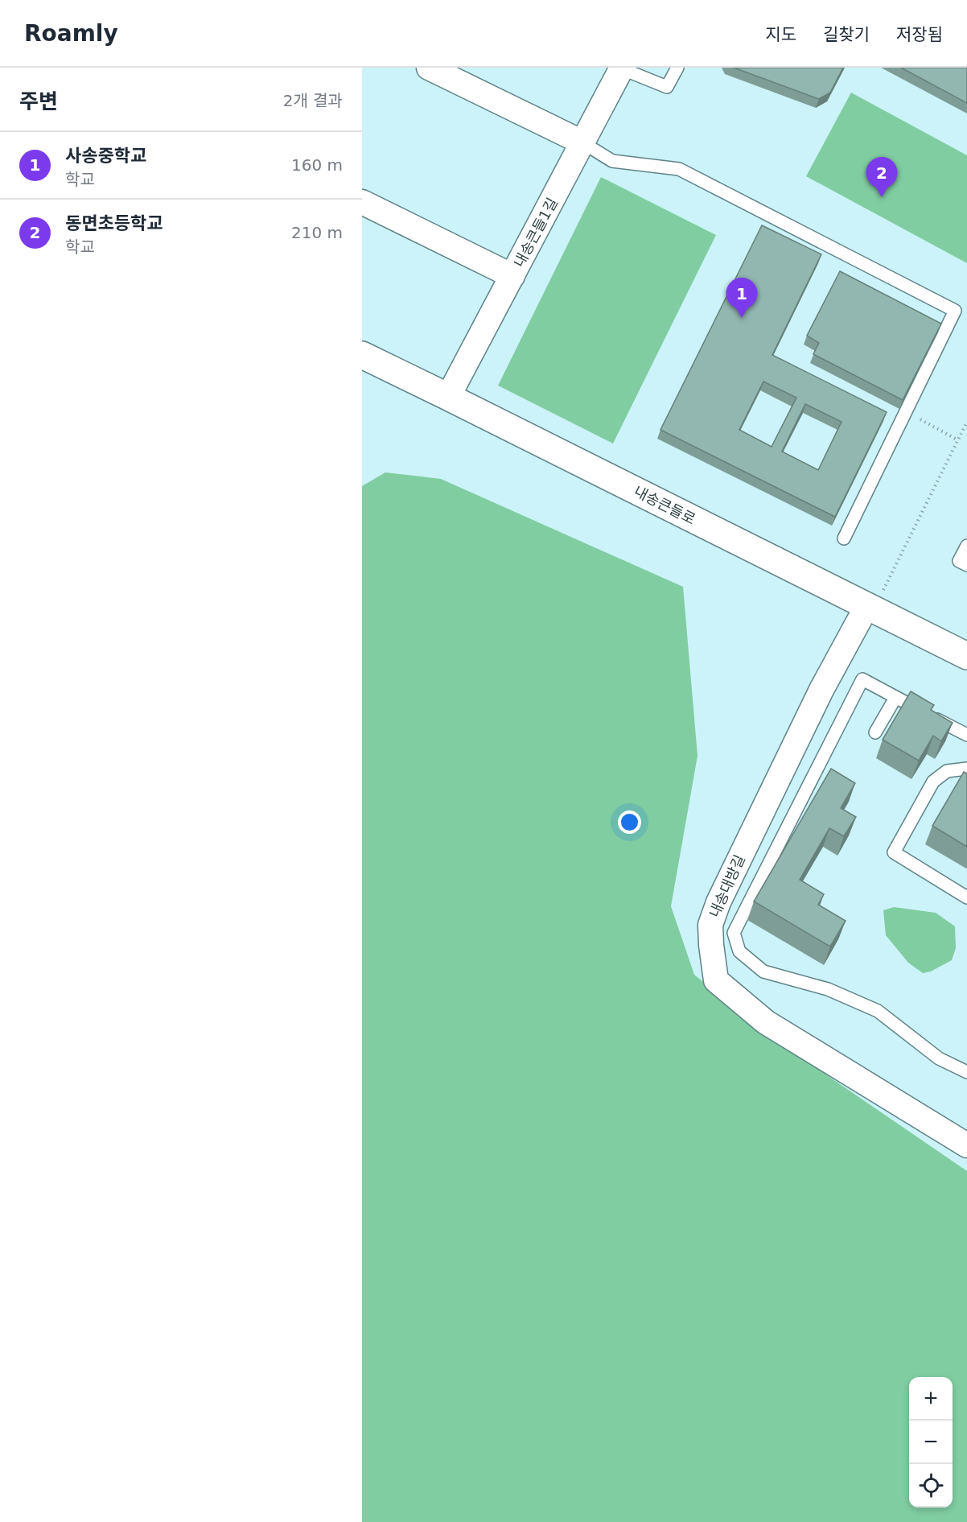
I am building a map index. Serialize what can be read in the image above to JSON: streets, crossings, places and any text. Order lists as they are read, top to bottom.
{
  "streets": {
    "street": ["내송큰들1길", "내송큰들로", "내송대방길"]
  },
  "crossings": [
    ["내송큰들1길", "내송큰들로"],
    ["내송큰들로", "내송대방길"]
  ],
  "page": {
    "header": "Roamly",
    "nav": ["지도", "길찾기", "저장됨"],
    "heading": ["주변", "2개 결과"],
    "list": [
      {
        "mark": "1",
        "name": "사송중학교",
        "note": "학교",
        "value": "160 m"
      },
      {
        "mark": "2",
        "name": "동면초등학교",
        "note": "학교",
        "value": "210 m"
      }
    ],
    "pins": ["2", "1"],
    "map_buttons": ["+", "−"]
  }
}
